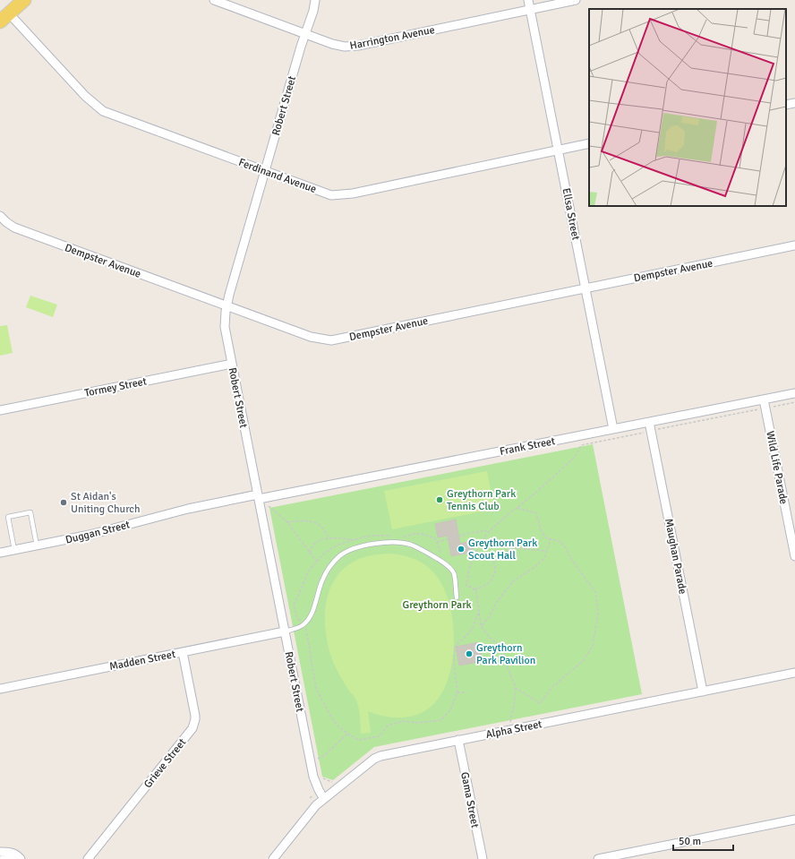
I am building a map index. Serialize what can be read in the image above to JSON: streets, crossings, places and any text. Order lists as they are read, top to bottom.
{
  "streets": {
    "street": [
      "Harrington Avenue",
      "Robert Street",
      "Ferdinand Avenue",
      "Ellsa Street",
      "Dempster Avenue",
      "Tormey Street",
      "Frank Street",
      "Wild Life Parade",
      "Duggan Street",
      "Maughan Parade",
      "Madden Street",
      "Alpha Street",
      "Grieve Street",
      "Gama Street"
    ]
  },
  "crossings": [
    ["Harrington Avenue", "Robert Street"],
    ["Harrington Avenue", "Ellsa Street"],
    ["Robert Street", "Ferdinand Avenue"],
    ["Robert Street", "Dempster Avenue"],
    ["Robert Street", "Tormey Street"],
    ["Robert Street", "Frank Street"],
    ["Robert Street", "Duggan Street"],
    ["Robert Street", "Madden Street"],
    ["Robert Street", "Alpha Street"],
    ["Ferdinand Avenue", "Ellsa Street"],
    ["Ellsa Street", "Dempster Avenue"],
    ["Ellsa Street", "Frank Street"],
    ["Frank Street", "Wild Life Parade"],
    ["Frank Street", "Duggan Street"],
    ["Frank Street", "Maughan Parade"],
    ["Maughan Parade", "Alpha Street"],
    ["Madden Street", "Grieve Street"],
    ["Alpha Street", "Gama Street"]
  ],
  "parks": ["Greythorn Park"],
  "places": [
    "Greythorn Park Tennis Club",
    "St Aidan's Uniting Church",
    "Greythorn Park Scout Hall",
    "Greythorn Park Pavilion"
  ],
  "scale_bar": "50 m"
}
